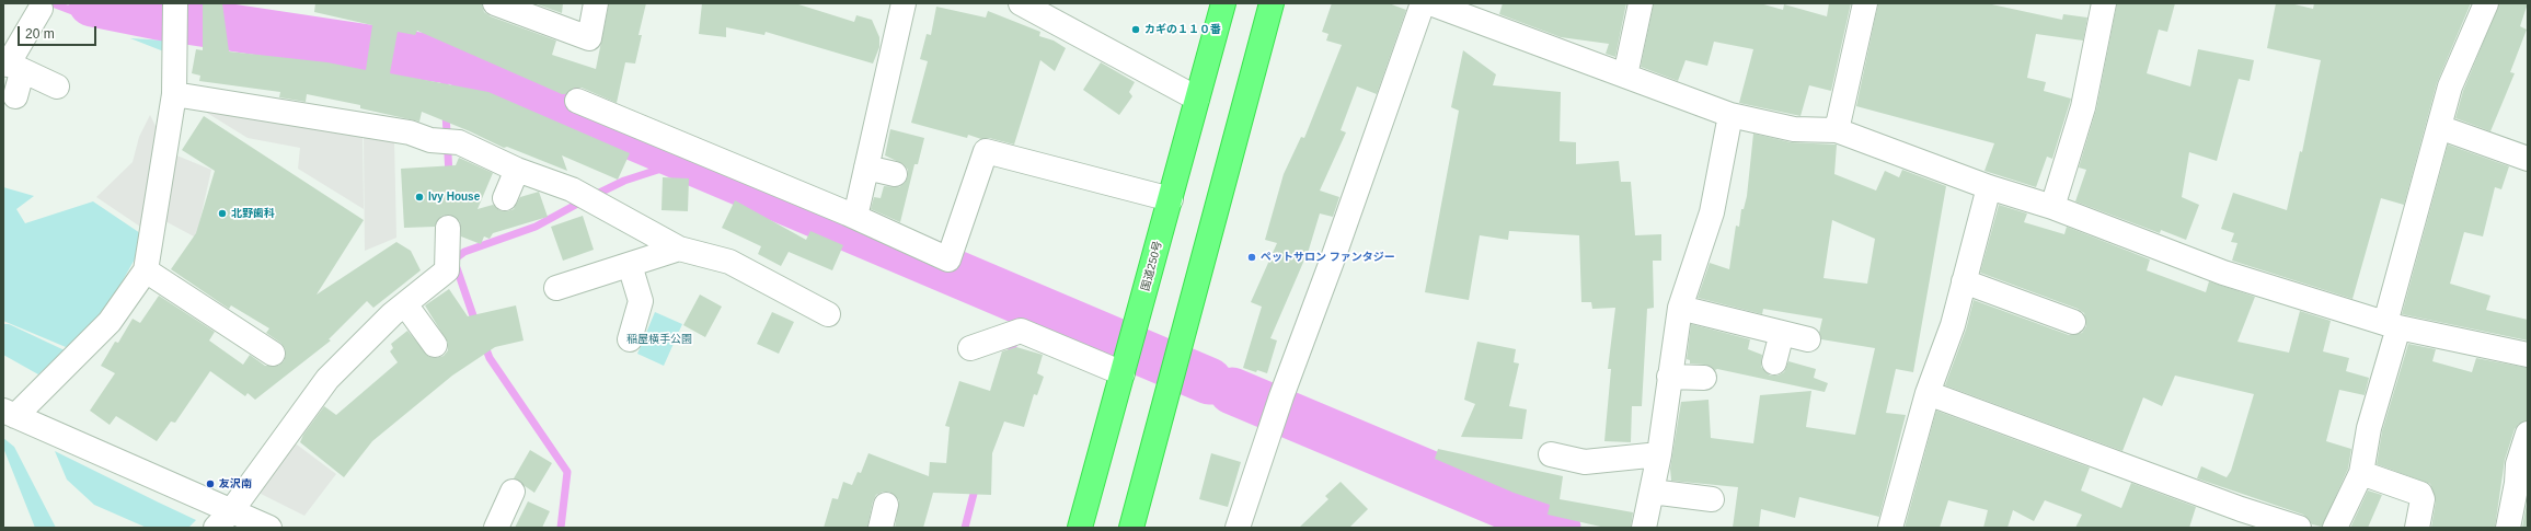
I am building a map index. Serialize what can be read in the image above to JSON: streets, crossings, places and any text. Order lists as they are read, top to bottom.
{
  "streets": {
    "highway": ["国道250号"]
  },
  "parks": ["稲屋横手公園"],
  "places": [
    "カギの１１０番",
    "Ivy House",
    "北野歯科",
    "ペットサロン ファンタジー",
    "友沢南"
  ],
  "scale_bar": "20 m"
}
